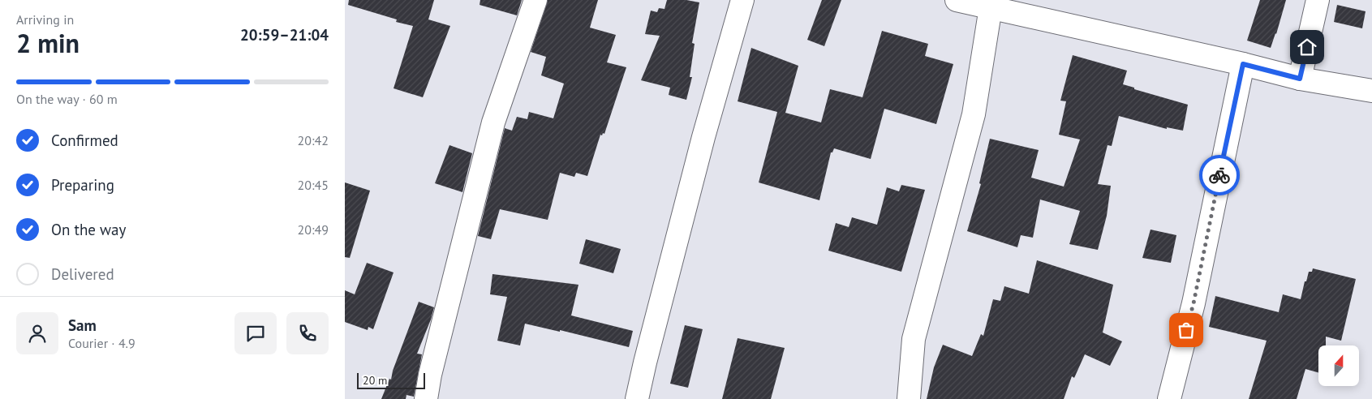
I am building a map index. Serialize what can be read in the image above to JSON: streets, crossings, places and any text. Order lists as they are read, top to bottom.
{
  "scale_bar": "20 m",
  "north": "top",
  "page": {
    "heading": ["2 min", "Arriving in", "20:59–21:04"],
    "panel": ["Sam", "Courier · 4.9"],
    "bar": "On the way · 60 m",
    "list": [
      ["Confirmed", "20:42"],
      ["Preparing", "20:45"],
      ["On the way", "20:49"],
      "Delivered"
    ],
    "scale": "20 m"
  }
}
